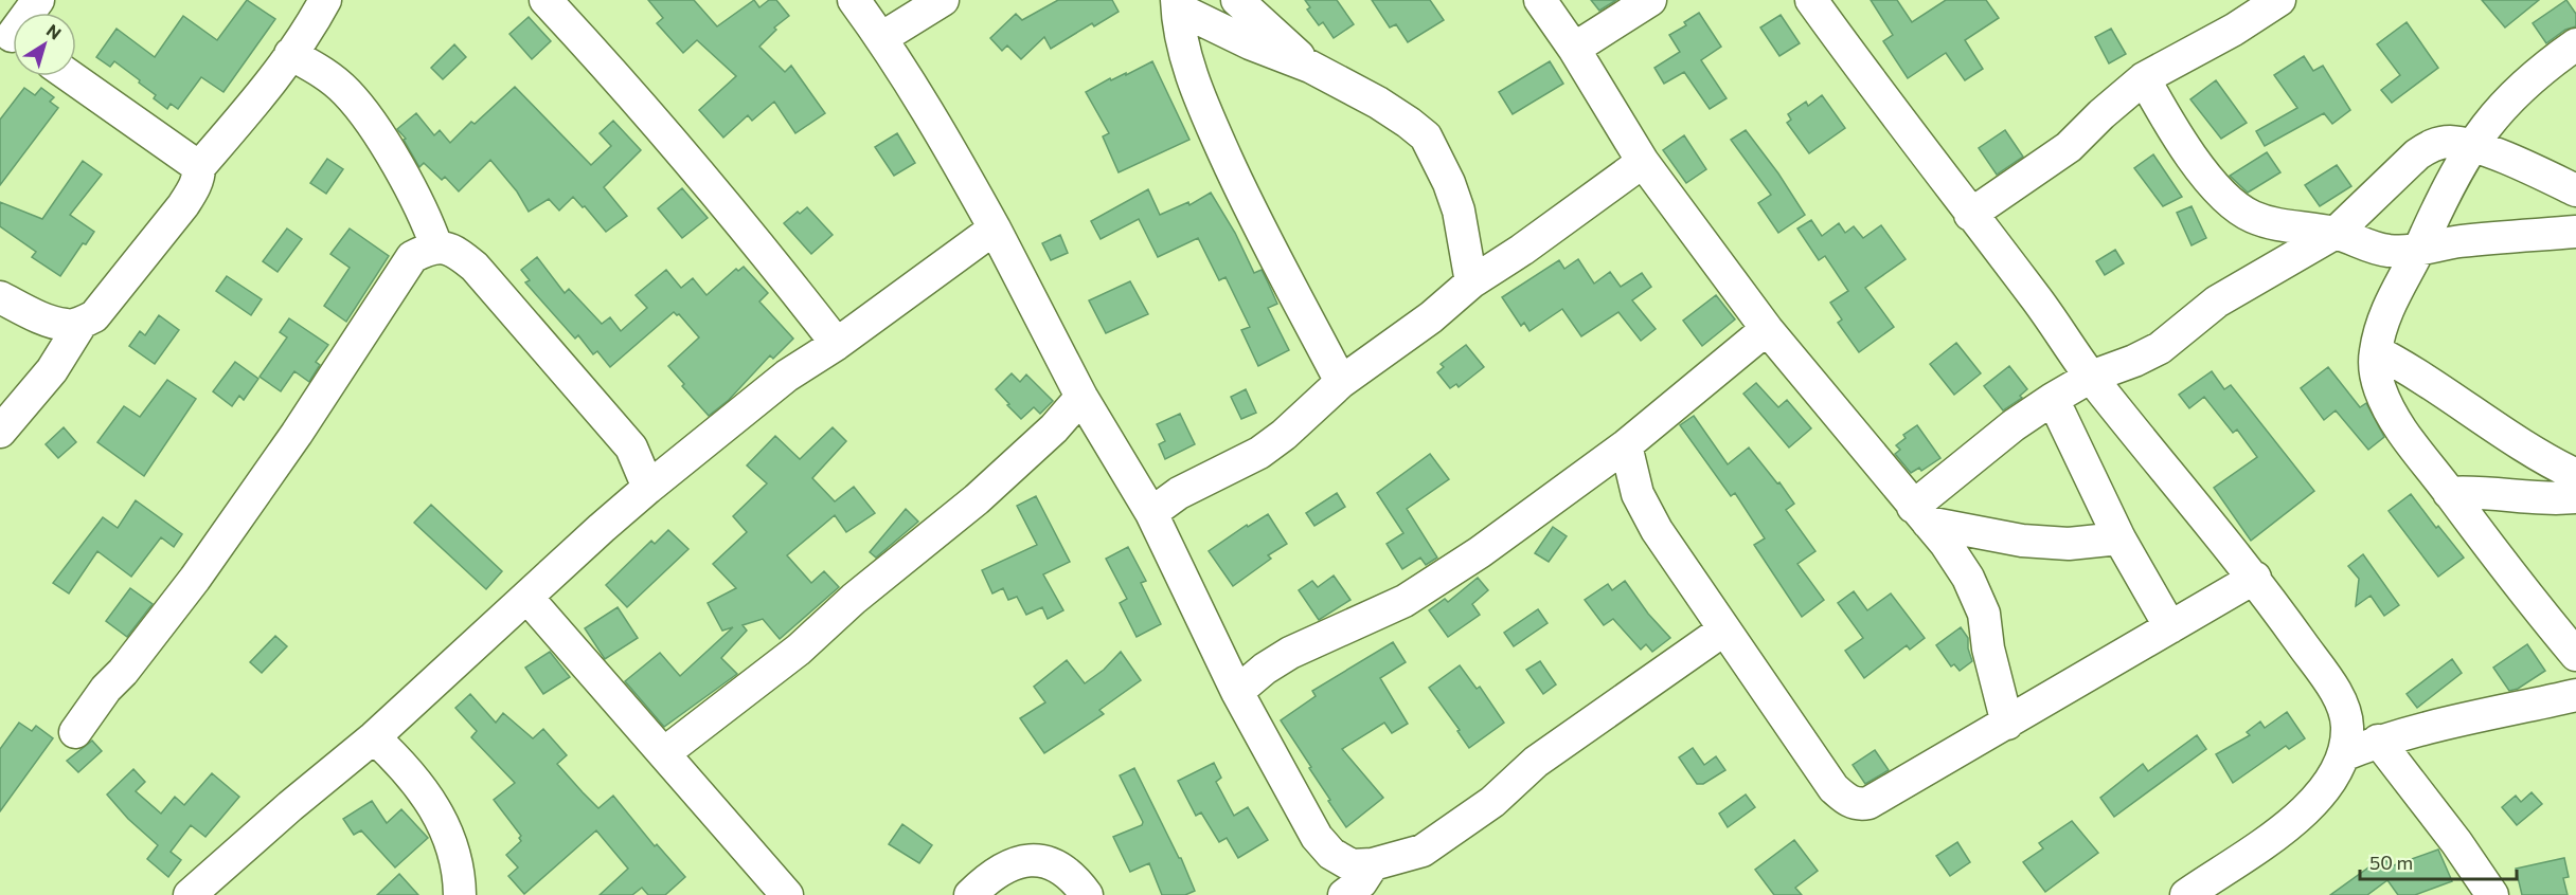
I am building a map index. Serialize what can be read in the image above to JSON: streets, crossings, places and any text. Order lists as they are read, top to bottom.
{
  "scale_bar": "50 m",
  "north": "top right"
}
